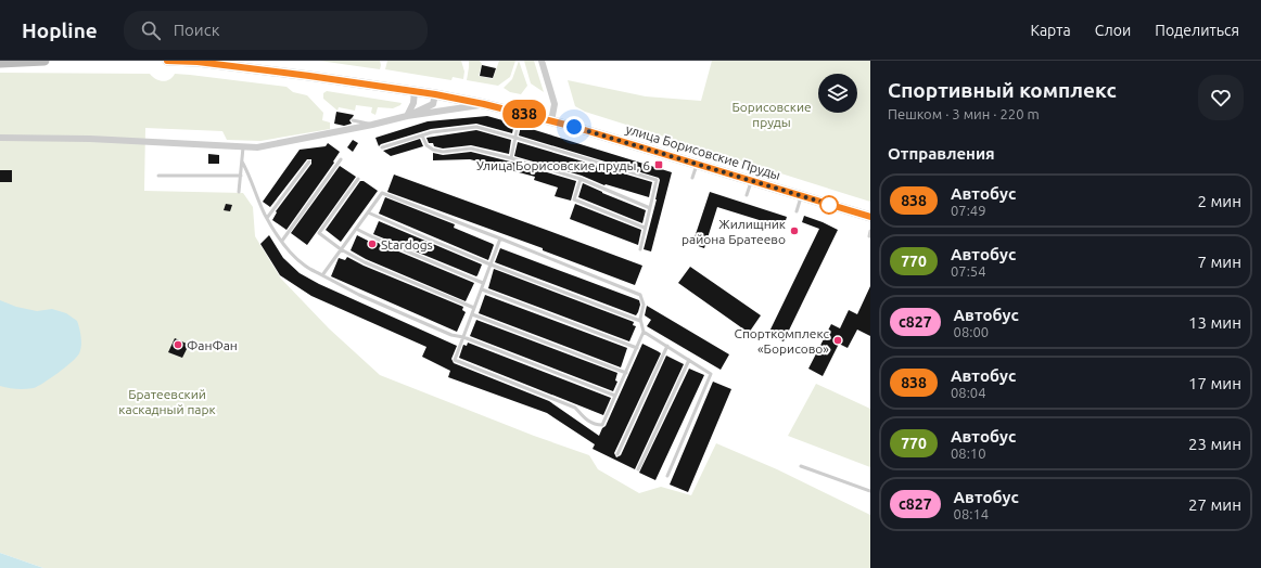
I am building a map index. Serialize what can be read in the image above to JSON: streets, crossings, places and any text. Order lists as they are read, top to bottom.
{
  "streets": {
    "main road": ["улица Борисовские Пруды"]
  },
  "parks": ["Борисовские пруды", "Братеевский каскадный парк"],
  "places": {
    "transit": ["Улица Борисовские пруды, 6"],
    "other": [
      "Жилищник района Братеево",
      "Stardogs",
      "Спорткомплекс «Борисово»",
      "ФанФан"
    ]
  },
  "lines": ["bus line 838"],
  "page": {
    "header": "Hopline",
    "search": "Поиск",
    "nav": ["Карта", "Слои", "Поделиться"],
    "on_map": "838",
    "heading": [
      ["Спортивный комплекс", "Пешком · 3 мин · 220 m"],
      "Отправления"
    ],
    "list": [
      {
        "mark": "838",
        "name": "Автобус",
        "note": "07:49",
        "value": "2 мин"
      },
      {
        "mark": "770",
        "name": "Автобус",
        "note": "07:54",
        "value": "7 мин"
      },
      {
        "mark": "с827",
        "name": "Автобус",
        "note": "08:00",
        "value": "13 мин"
      },
      {
        "mark": "838",
        "name": "Автобус",
        "note": "08:04",
        "value": "17 мин"
      },
      {
        "mark": "770",
        "name": "Автобус",
        "note": "08:10",
        "value": "23 мин"
      },
      {
        "mark": "с827",
        "name": "Автобус",
        "note": "08:14",
        "value": "27 мин"
      }
    ]
  }
}
